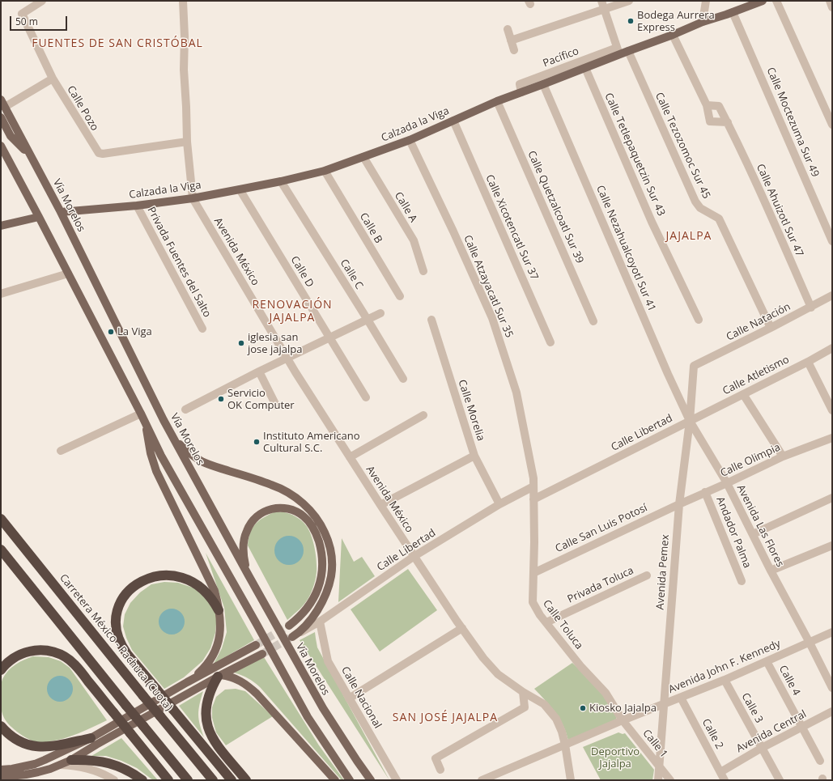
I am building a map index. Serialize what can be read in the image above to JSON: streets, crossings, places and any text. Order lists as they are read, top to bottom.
{
  "streets": {
    "highway": ["Carretera México - Pachuca (Cuota)"],
    "main road": ["Calzada la Viga", "Vía Morelos"],
    "street": [
      "Pacífico",
      "Calle Pozo",
      "Calle Moctezuma Sur 49",
      "Calle Tezozomoc Sur 45",
      "Calle Tetlepaquetzin Sur 43",
      "Calle A",
      "Calle Quetzalcoatl Sur 39",
      "Calle Ahuizotl Sur 47",
      "Calle Xicotencatl Sur 37",
      "Calle B",
      "Calle Nezahualcoyotl Sur 41",
      "Avenida México",
      "Privada Fuentes del Salto",
      "Calle D",
      "Calle C",
      "Calle Atzayacatl Sur 35",
      "Calle Natación",
      "Calle Atletismo",
      "Calle Morelia",
      "Calle Libertad",
      "Calle Olimpia",
      "Avenida Las Flores",
      "Calle San Luis Potosí",
      "Andador Palma",
      "Avenida Pemex",
      "Privada Toluca",
      "Calle Toluca",
      "Avenida John F. Kennedy",
      "Calle 4",
      "Calle Nacional",
      "Calle 3",
      "Avenida Central",
      "Calle 2",
      "Calle 1"
    ]
  },
  "crossings": [
    ["Pacífico", "Calzada la Viga"],
    ["Calle Pozo", "Avenida México"],
    ["Calle Moctezuma Sur 49", "Calzada la Viga"],
    ["Calzada la Viga", "Calle Tezozomoc Sur 45"],
    ["Calzada la Viga", "Calle Tetlepaquetzin Sur 43"],
    ["Calzada la Viga", "Vía Morelos"],
    ["Calzada la Viga", "Calle A"],
    ["Calzada la Viga", "Calle Quetzalcoatl Sur 39"],
    ["Calzada la Viga", "Calle Xicotencatl Sur 37"],
    ["Calzada la Viga", "Calle B"],
    ["Calzada la Viga", "Calle Nezahualcoyotl Sur 41"],
    ["Calzada la Viga", "Avenida México"],
    ["Calzada la Viga", "Privada Fuentes del Salto"],
    ["Calzada la Viga", "Calle D"],
    ["Calzada la Viga", "Calle C"],
    ["Calzada la Viga", "Calle Atzayacatl Sur 35"],
    ["Calle Tezozomoc Sur 45", "Calle Natación"],
    ["Calle Ahuizotl Sur 47", "Calle Natación"],
    ["Calle Nezahualcoyotl Sur 41", "Calle Atletismo"],
    ["Calle Nezahualcoyotl Sur 41", "Calle Libertad"],
    ["Calle Nezahualcoyotl Sur 41", "Avenida Las Flores"],
    ["Calle Nezahualcoyotl Sur 41", "Avenida Pemex"],
    ["Avenida México", "Calle Libertad"],
    ["Avenida México", "Avenida John F. Kennedy"],
    ["Calle Atzayacatl Sur 35", "Calle Libertad"],
    ["Calle Atzayacatl Sur 35", "Calle Toluca"],
    ["Calle Natación", "Avenida Pemex"],
    ["Calle Atletismo", "Calle Libertad"],
    ["Calle Atletismo", "Avenida Las Flores"],
    ["Calle Atletismo", "Avenida Pemex"],
    ["Calle Morelia", "Calle Libertad"],
    ["Calle Libertad", "Avenida Las Flores"],
    ["Calle Libertad", "Avenida Pemex"],
    ["Calle Libertad", "Calle Toluca"],
    ["Calle Libertad", "Calle Nacional"],
    ["Calle Olimpia", "Avenida Las Flores"],
    ["Calle Olimpia", "Calle San Luis Potosí"],
    ["Calle Olimpia", "Andador Palma"],
    ["Calle Olimpia", "Avenida Pemex"],
    ["Avenida Las Flores", "Avenida Pemex"],
    ["Avenida Las Flores", "Avenida John F. Kennedy"],
    ["Calle San Luis Potosí", "Avenida Pemex"],
    ["Calle San Luis Potosí", "Calle Toluca"],
    ["Avenida Pemex", "Avenida John F. Kennedy"],
    ["Avenida Pemex", "Calle 1"],
    ["Privada Toluca", "Calle Toluca"],
    ["Calle Toluca", "Avenida John F. Kennedy"],
    ["Calle Toluca", "Calle 1"],
    ["Avenida John F. Kennedy", "Calle 4"],
    ["Avenida John F. Kennedy", "Calle 3"],
    ["Avenida John F. Kennedy", "Calle 2"],
    ["Avenida John F. Kennedy", "Calle 1"],
    ["Calle 4", "Avenida Central"],
    ["Calle 3", "Avenida Central"],
    ["Avenida Central", "Calle 2"]
  ],
  "districts": [
    "FUENTES DE SAN CRISTÓBAL",
    "JAJALPA",
    "RENOVACIÓN JAJALPA",
    "SAN JOSÉ JAJALPA"
  ],
  "parks": ["Deportivo Jajalpa"],
  "places": [
    "Bodega Aurrera Express",
    "La Viga",
    "iglesia san jose jajalpa",
    "Servicio OK Computer",
    "Instituto Americano Cultural S.C.",
    "Kiosko Jajalpa"
  ],
  "scale_bar": "50 m"
}
